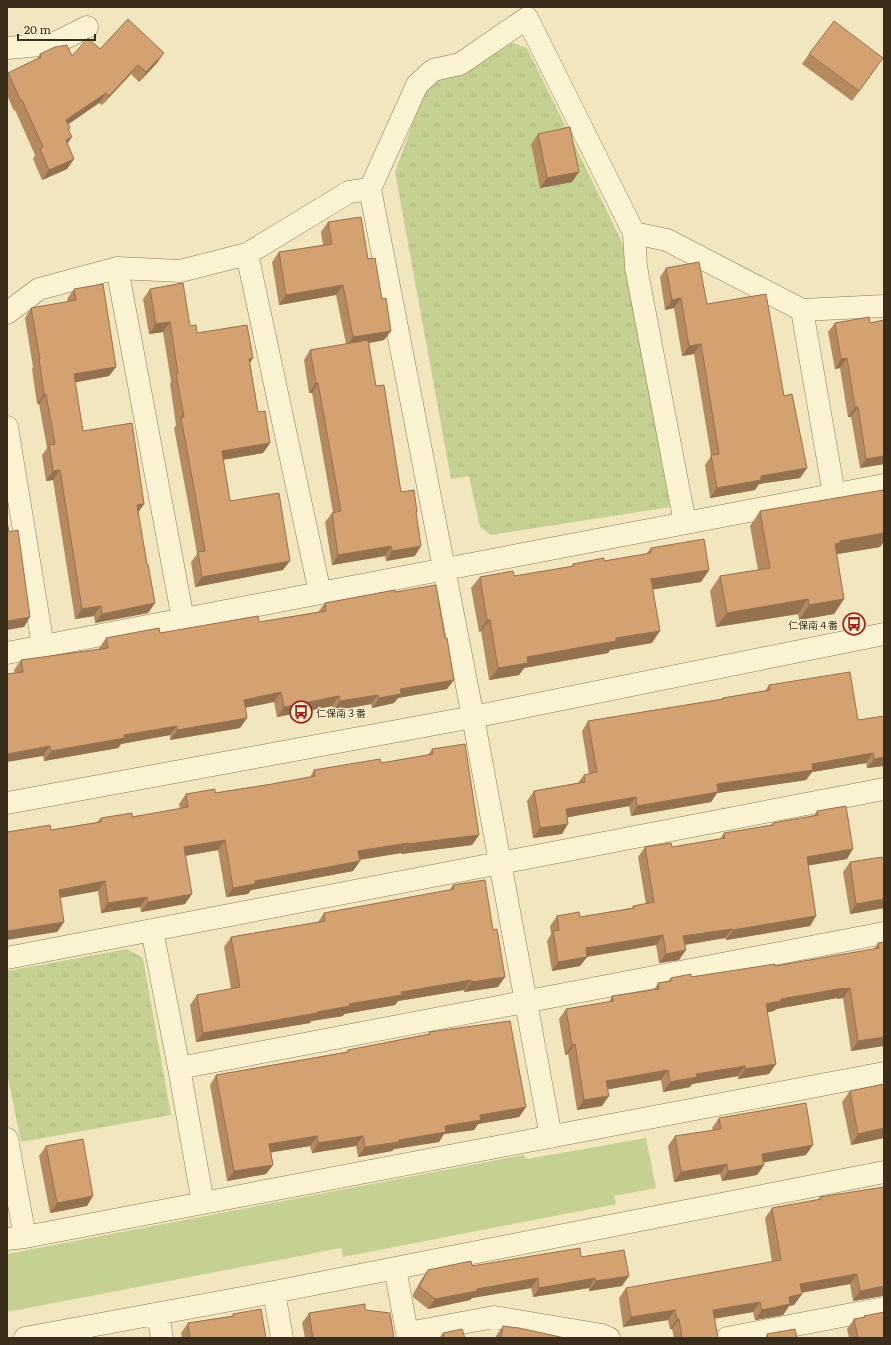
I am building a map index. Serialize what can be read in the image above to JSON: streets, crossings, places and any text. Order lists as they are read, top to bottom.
{
  "places": {
    "bus stop": ["仁保南４番", "仁保南３番"]
  },
  "scale_bar": "20 m"
}
